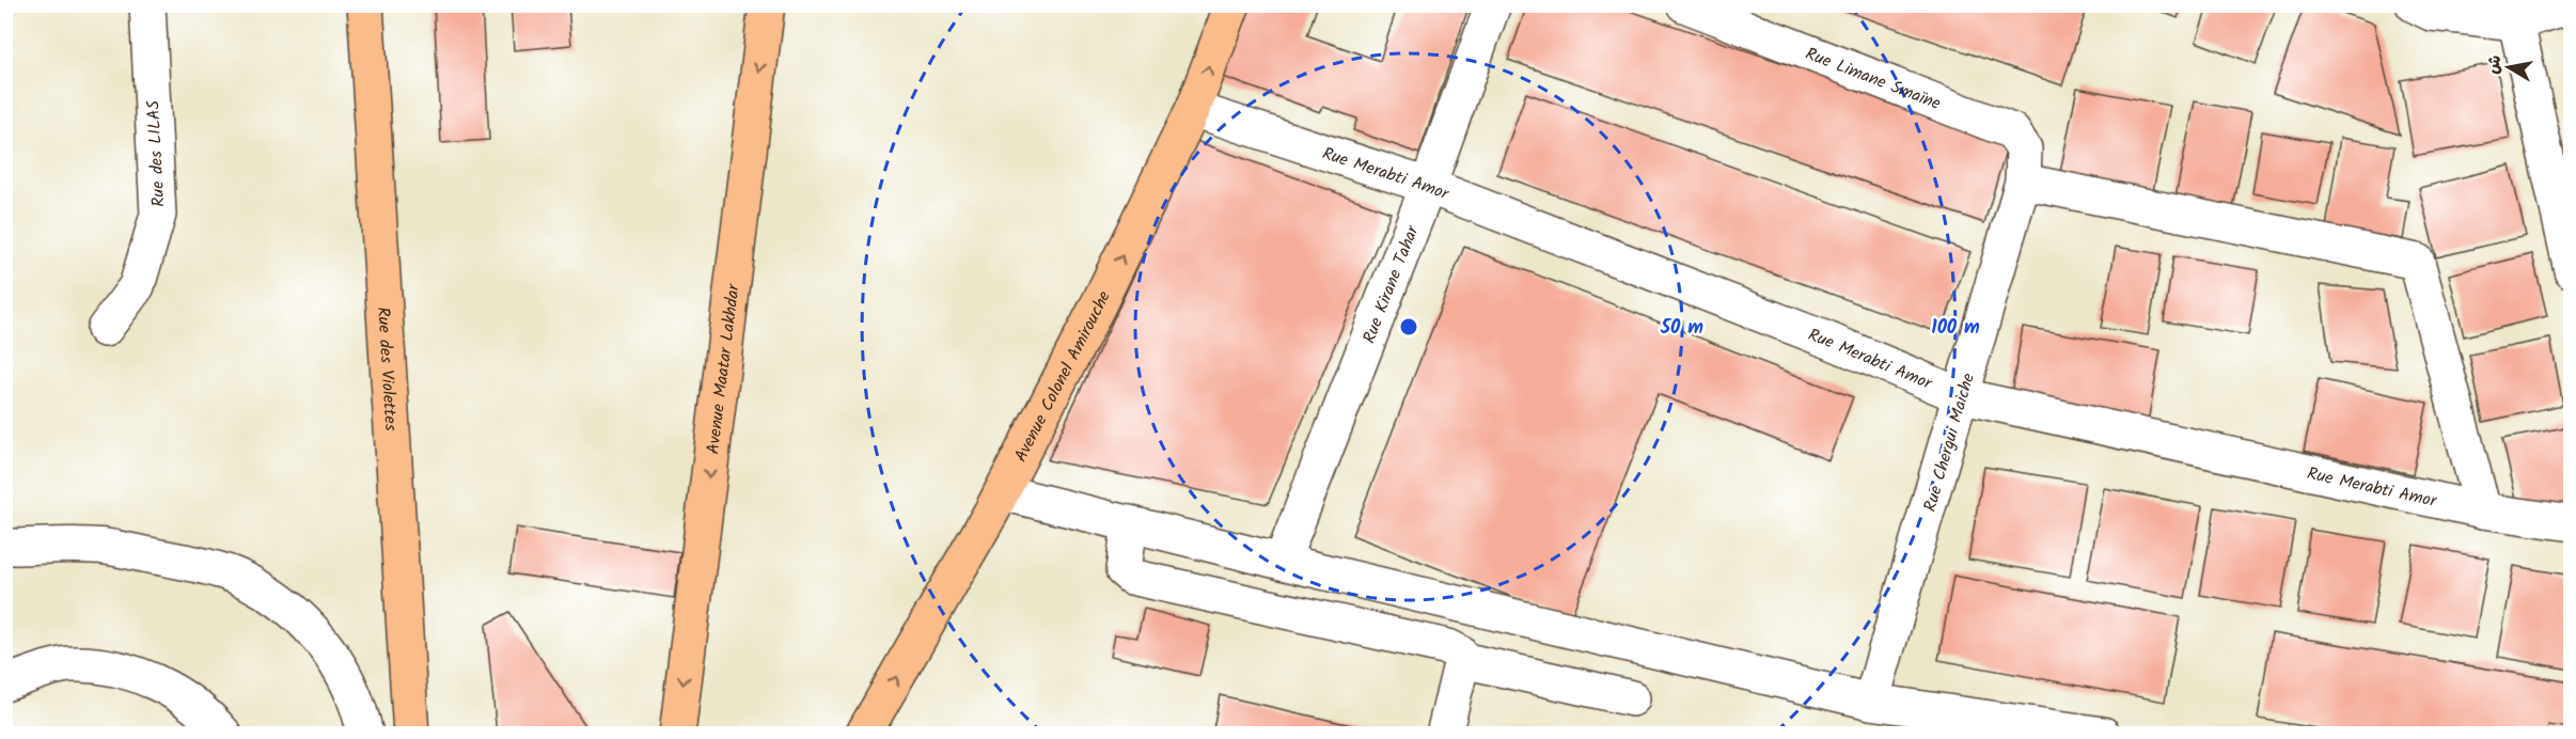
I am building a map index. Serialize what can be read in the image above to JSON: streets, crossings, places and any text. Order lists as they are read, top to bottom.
{
  "streets": {
    "main road": ["Rue des Violettes", "Avenue Maatar Lakhdar", "Avenue Colonel Amirouche"],
    "street": [
      "Rue Limane Smaïne",
      "Rue des LILAS",
      "Rue Merabti Amor",
      "Rue Kirane Tahar",
      "Rue Chergui Maiche"
    ]
  },
  "crossings": [
    ["Rue Limane Smaïne", "Rue Chergui Maiche"],
    ["Rue Merabti Amor", "Rue Kirane Tahar"],
    ["Rue Merabti Amor", "Avenue Colonel Amirouche"],
    ["Rue Merabti Amor", "Rue Chergui Maiche"]
  ],
  "one_way": ["Avenue Maatar Lakhdar", "Avenue Colonel Amirouche"],
  "north": "left",
  "rings": ["50 m", "100 m"]
}
